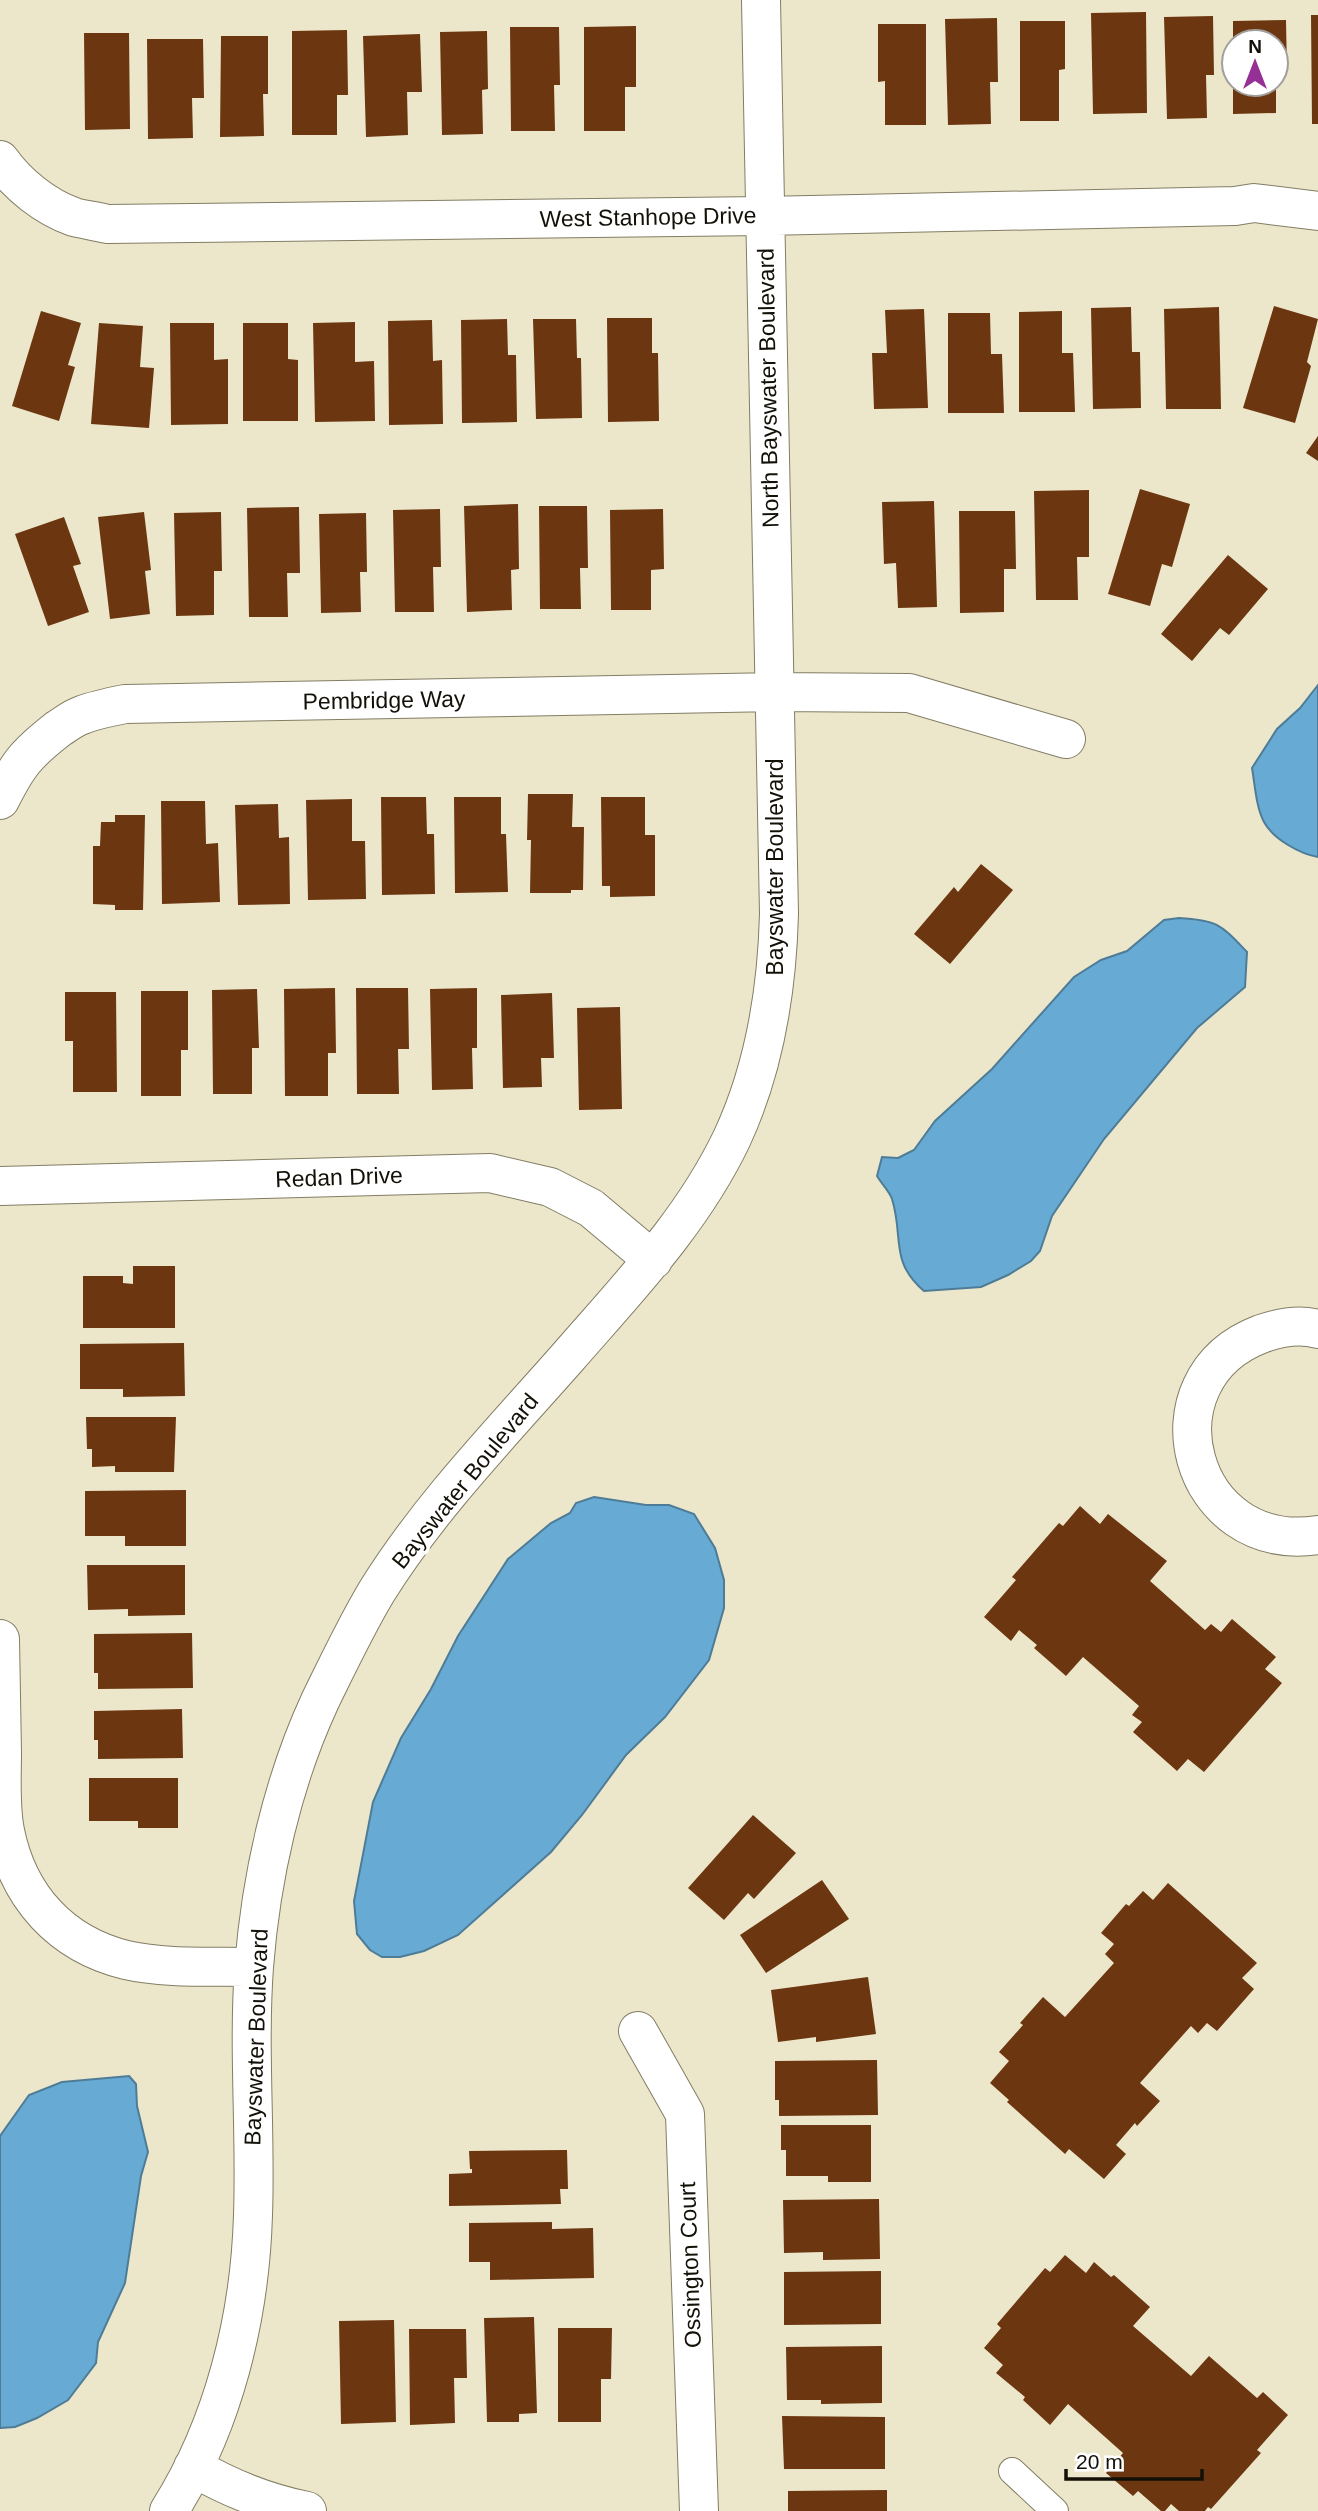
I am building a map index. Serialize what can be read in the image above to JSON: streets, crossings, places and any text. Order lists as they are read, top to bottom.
{
  "streets": {
    "street": [
      "West Stanhope Drive",
      "North Bayswater Boulevard",
      "Pembridge Way",
      "Bayswater Boulevard",
      "Redan Drive",
      "Ossington Court"
    ]
  },
  "crossings": [
    ["West Stanhope Drive", "North Bayswater Boulevard"],
    ["North Bayswater Boulevard", "Pembridge Way"],
    ["North Bayswater Boulevard", "Bayswater Boulevard"],
    ["Pembridge Way", "Bayswater Boulevard"],
    ["Bayswater Boulevard", "Redan Drive"]
  ],
  "scale_bar": "20 m",
  "north": "top"
}
